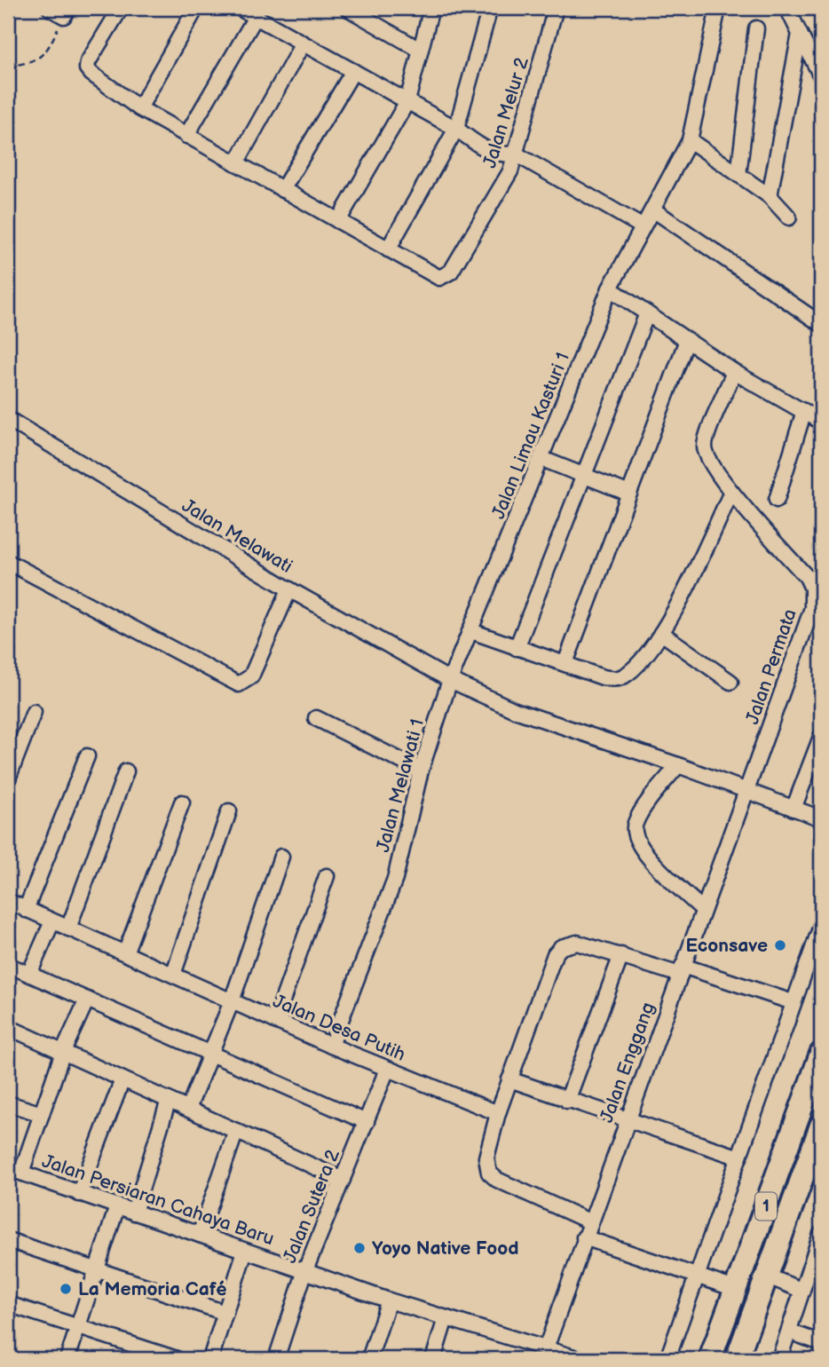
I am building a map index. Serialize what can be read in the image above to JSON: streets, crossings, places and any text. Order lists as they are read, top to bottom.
{
  "streets": {
    "highway": ["1"],
    "street": [
      "Jalan Melur 2",
      "Jalan Limau Kasturi 1",
      "Jalan Melawati",
      "Jalan Permata",
      "Jalan Melawati 1",
      "Jalan Desa Putih",
      "Jalan Enggang",
      "Jalan Persiaran Cahaya Baru",
      "Jalan Sutera 2"
    ]
  },
  "crossings": [
    ["Jalan Limau Kasturi 1", "Jalan Melawati"],
    ["Jalan Limau Kasturi 1", "Jalan Melawati 1"],
    ["Jalan Melawati", "Jalan Permata"],
    ["Jalan Melawati", "Jalan Melawati 1"],
    ["Jalan Melawati", "Jalan Enggang"],
    ["Jalan Permata", "Jalan Enggang"],
    ["Jalan Melawati 1", "Jalan Desa Putih"],
    ["Jalan Desa Putih", "Jalan Sutera 2"],
    ["Jalan Enggang", "Jalan Persiaran Cahaya Baru"],
    ["Jalan Persiaran Cahaya Baru", "Jalan Sutera 2"]
  ],
  "places": ["Econsave", "Yoyo Native Food", "La Memoria Café"]
}
